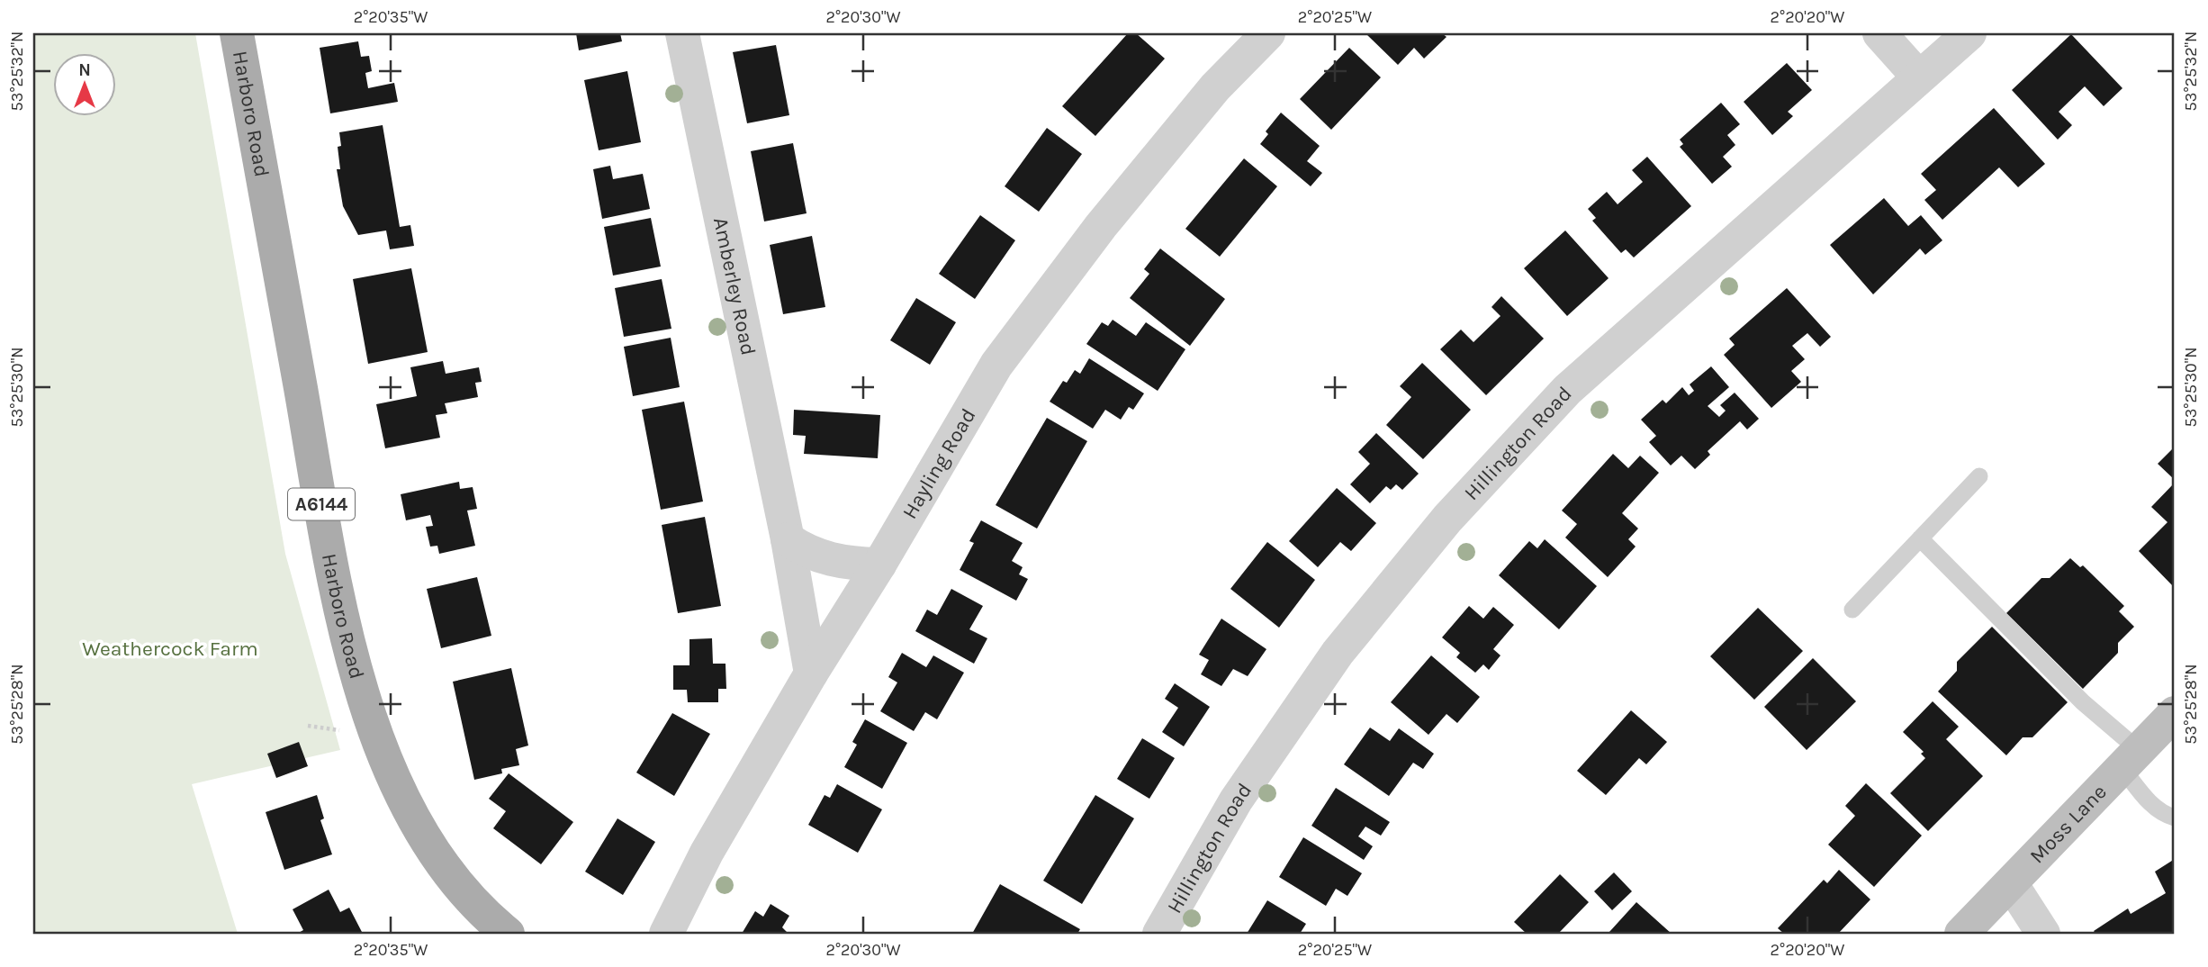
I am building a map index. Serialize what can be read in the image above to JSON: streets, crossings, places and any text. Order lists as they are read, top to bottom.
{
  "streets": {
    "main road": ["Harboro Road", "A6144"],
    "street": [
      "Amberley Road",
      "Hillington Road",
      "Hayling Road",
      "Moss Lane"
    ]
  },
  "crossings": [
    ["Amberley Road", "Hayling Road"]
  ],
  "parks": ["Weathercock Farm"],
  "north": "top",
  "coordinates": [
    "2°20'35\"W",
    "2°20'30\"W",
    "2°20'25\"W",
    "2°20'20\"W",
    "53°25'32\"N",
    "53°25'30\"N",
    "53°25'28\"N"
  ]
}
